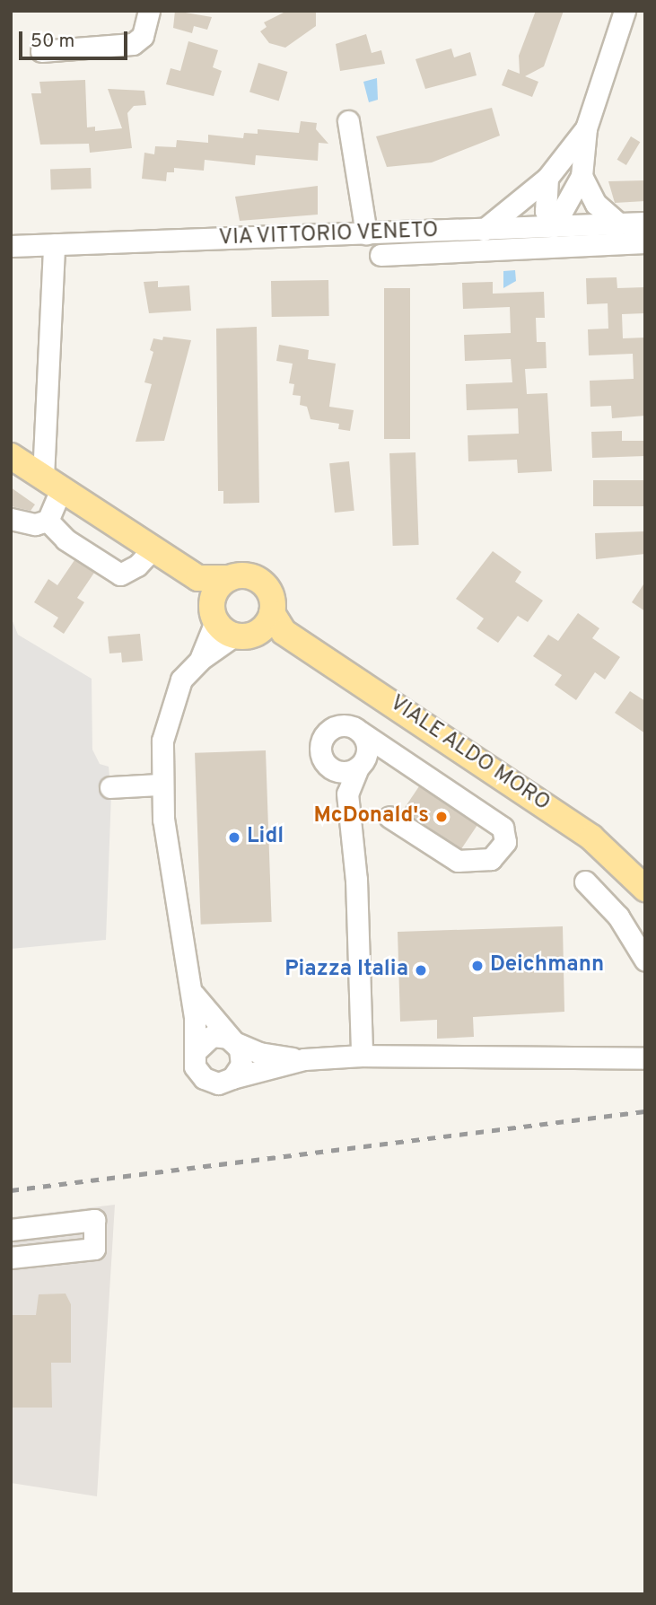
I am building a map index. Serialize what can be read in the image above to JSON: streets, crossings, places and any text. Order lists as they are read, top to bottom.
{
  "streets": {
    "main road": ["VIALE ALDO MORO"],
    "street": ["VIA VITTORIO VENETO"]
  },
  "places": [
    "McDonald's",
    "Lidl",
    "Deichmann",
    "Piazza Italia"
  ],
  "scale_bar": "50 m"
}
